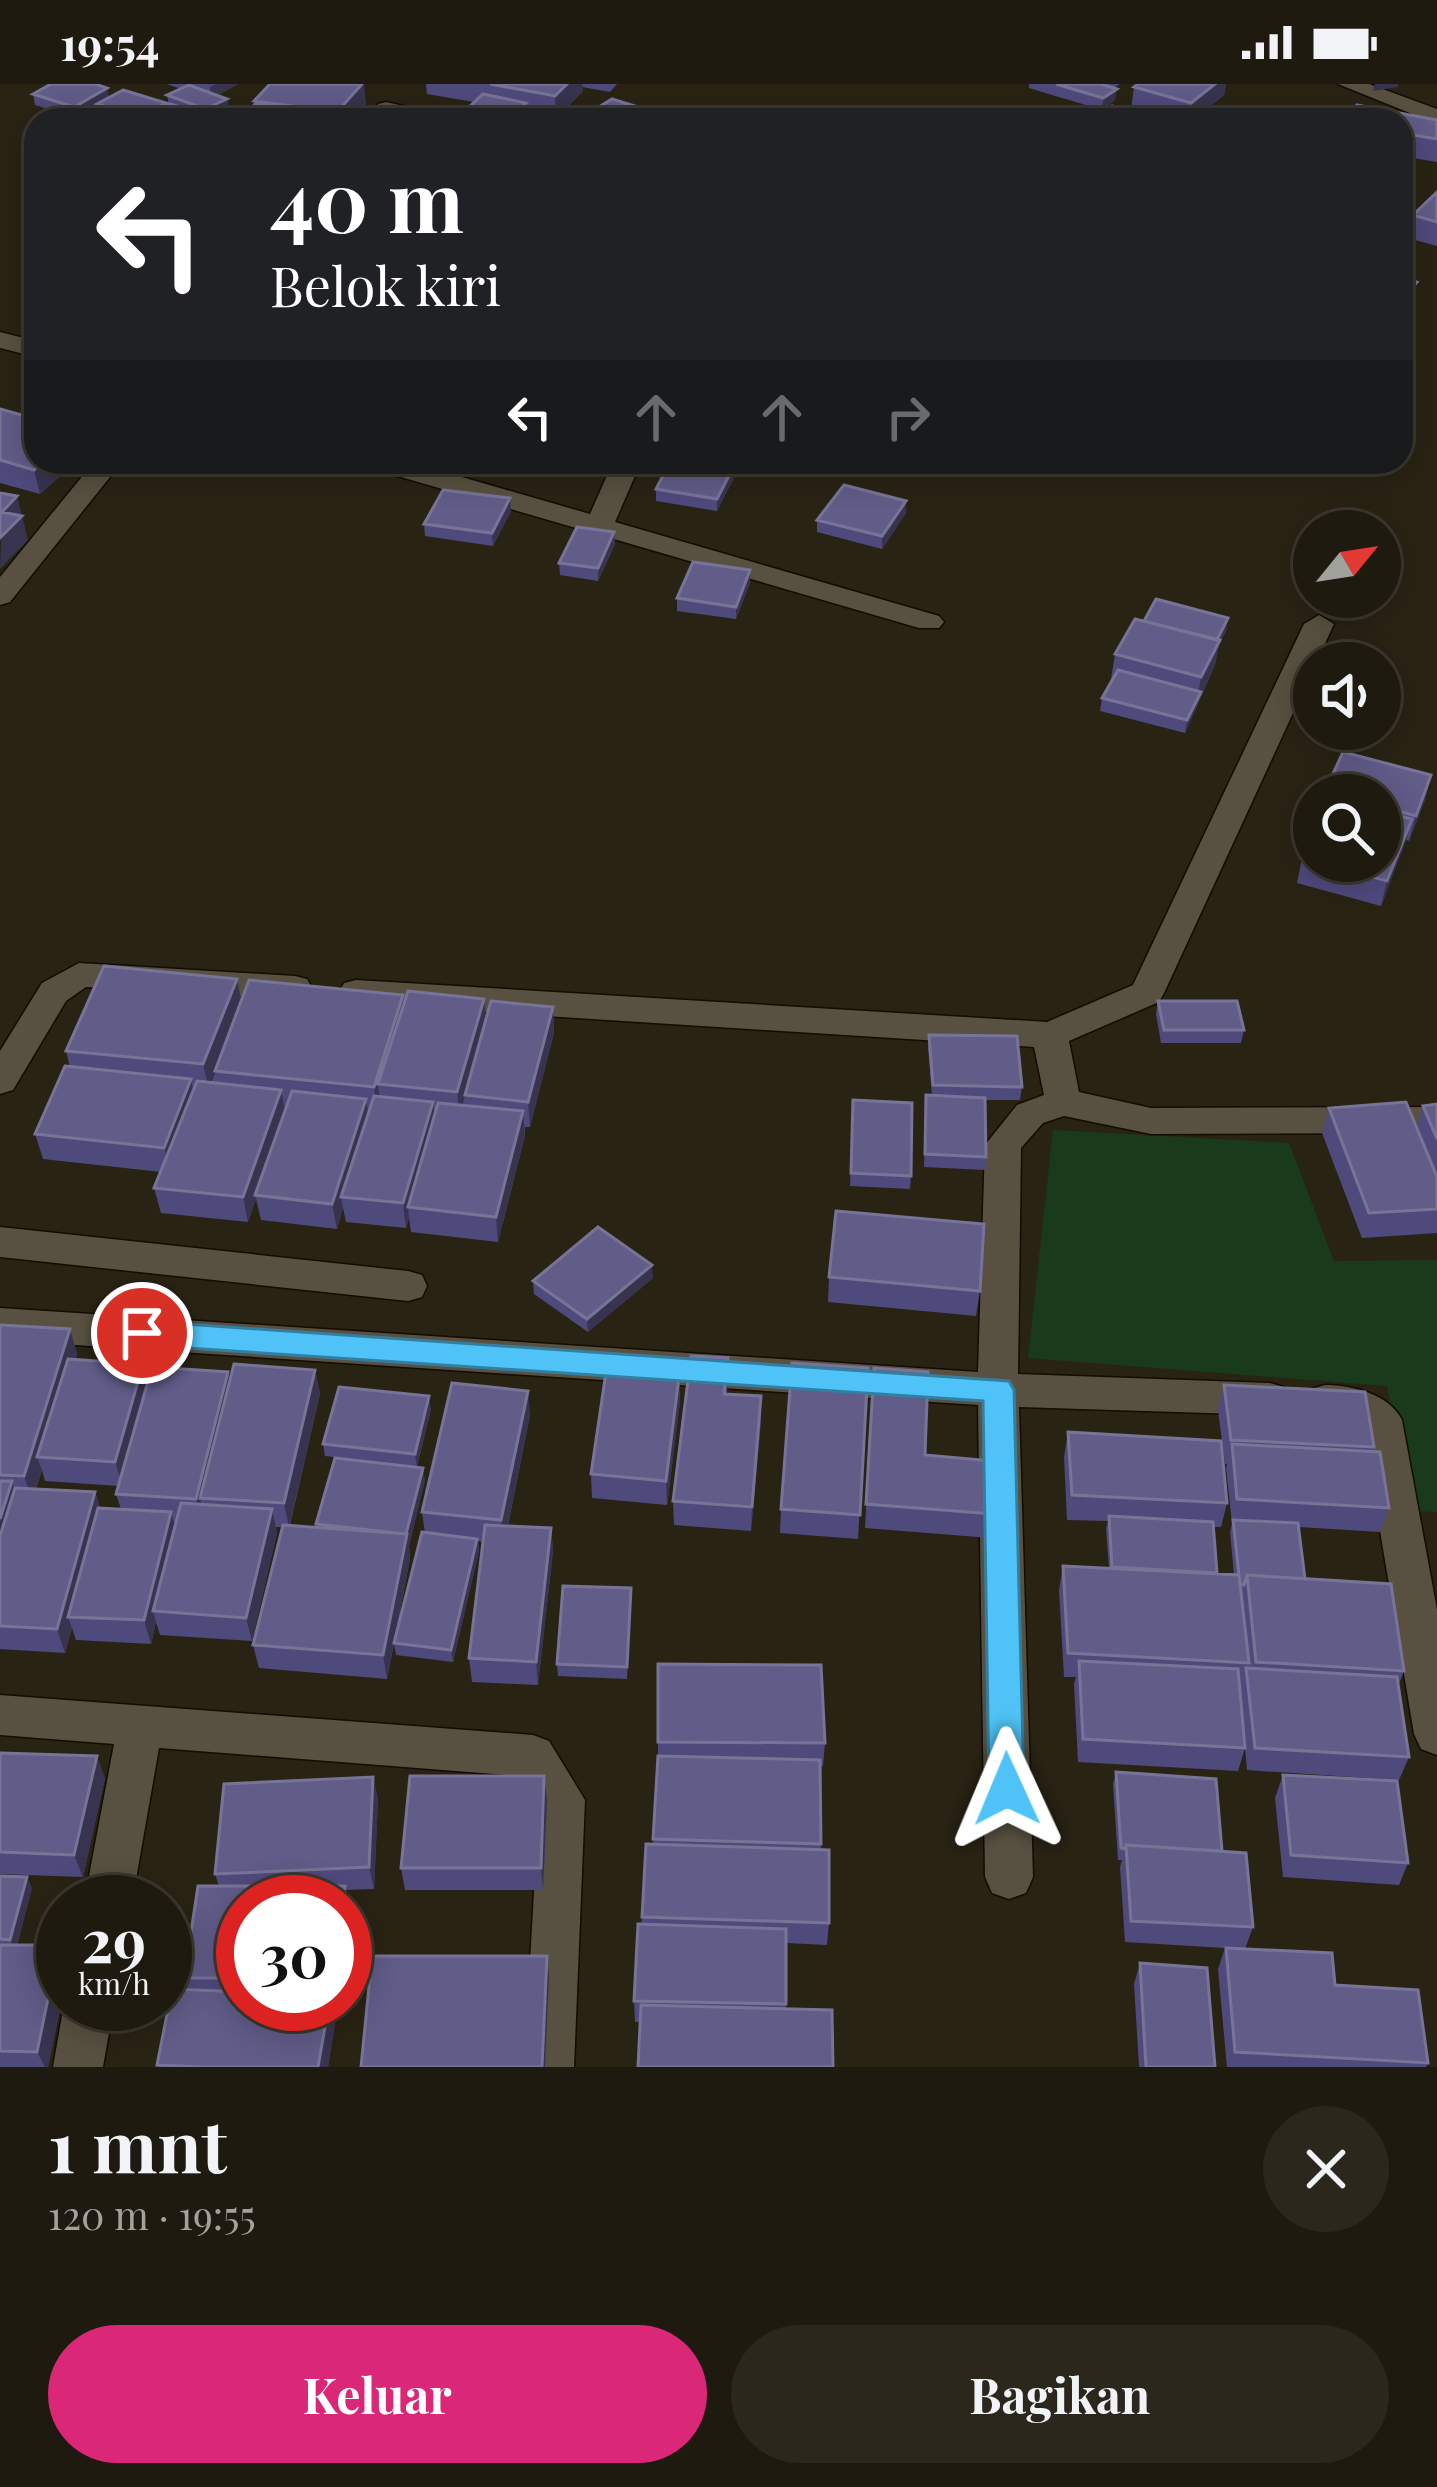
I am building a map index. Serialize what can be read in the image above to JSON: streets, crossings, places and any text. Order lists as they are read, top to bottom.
{
  "north": "top right",
  "page": {
    "status": "19:54",
    "turn": ["40 m", "Belok kiri"],
    "speed": "29 km/h",
    "limit": "30",
    "heading": ["1 mnt", "120 m · 19:55"],
    "buttons": ["Keluar", "Bagikan"]
  }
}
